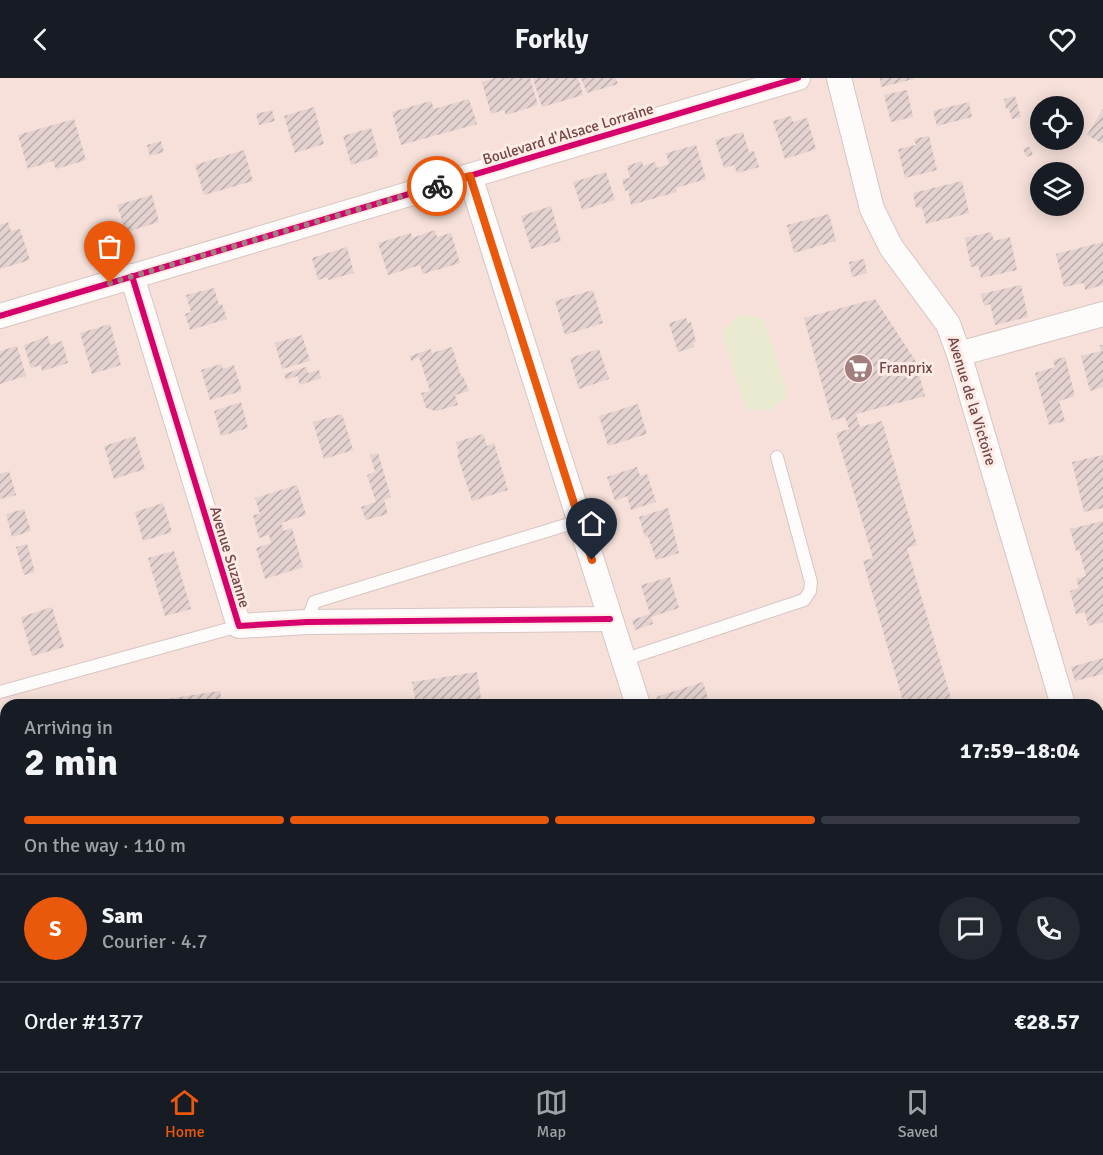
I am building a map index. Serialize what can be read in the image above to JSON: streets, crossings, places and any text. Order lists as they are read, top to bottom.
{
  "streets": {
    "street": ["Boulevard d'Alsace Lorraine", "Avenue de la Victoire", "Avenue Suzanne"]
  },
  "crossings": [
    ["Boulevard d'Alsace Lorraine", "Avenue Suzanne"]
  ],
  "places": {
    "supermarket": ["Franprix"]
  },
  "page": {
    "header": "Forkly",
    "heading": ["2 min", "Arriving in", "17:59–18:04"],
    "panel": [
      "Sam",
      "Courier · 4.7",
      "Order #1377",
      "€28.57"
    ],
    "bar": "On the way · 110 m",
    "round": "S",
    "tabs": ["Home", "Map", "Saved"]
  }
}
